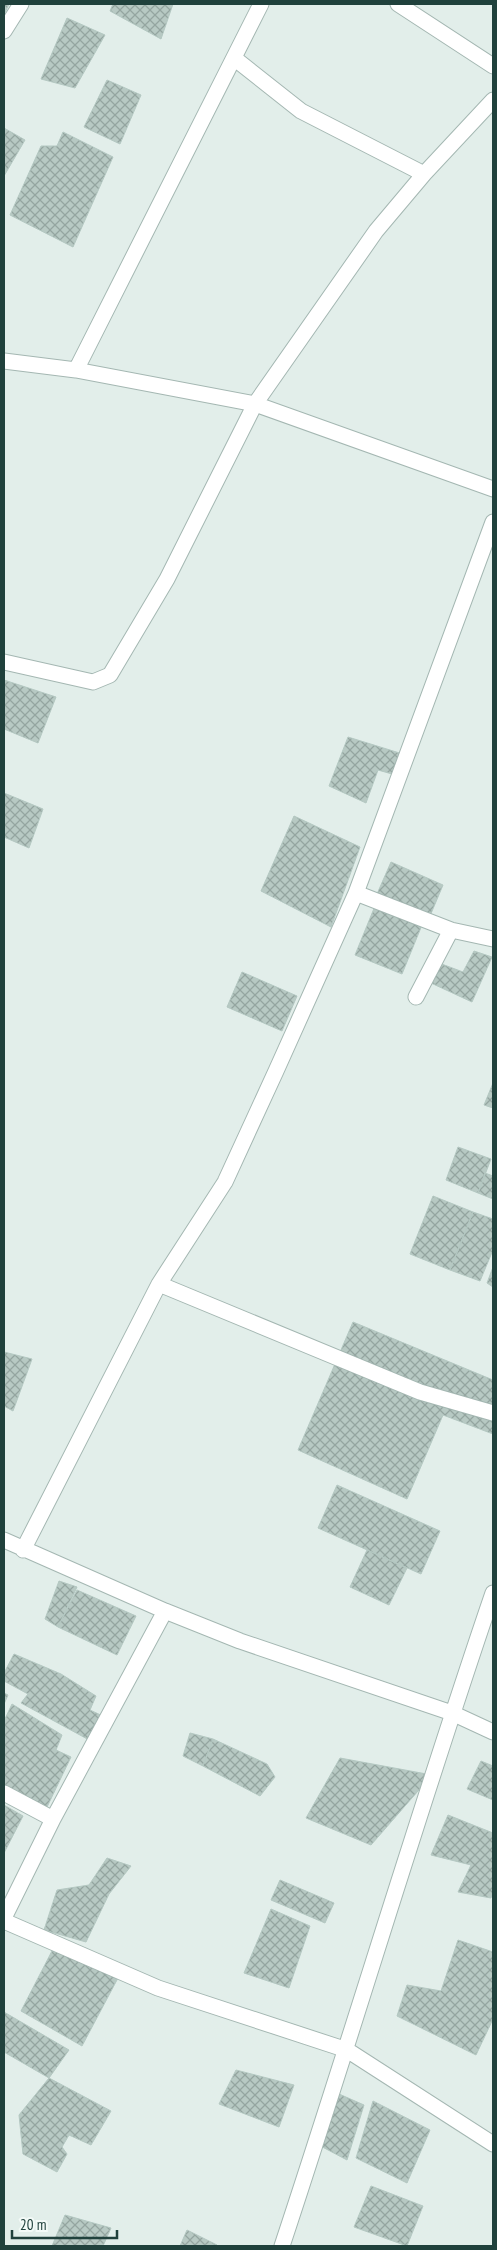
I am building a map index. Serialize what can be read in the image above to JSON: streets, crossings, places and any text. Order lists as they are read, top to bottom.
{
  "scale_bar": "20 m"
}
